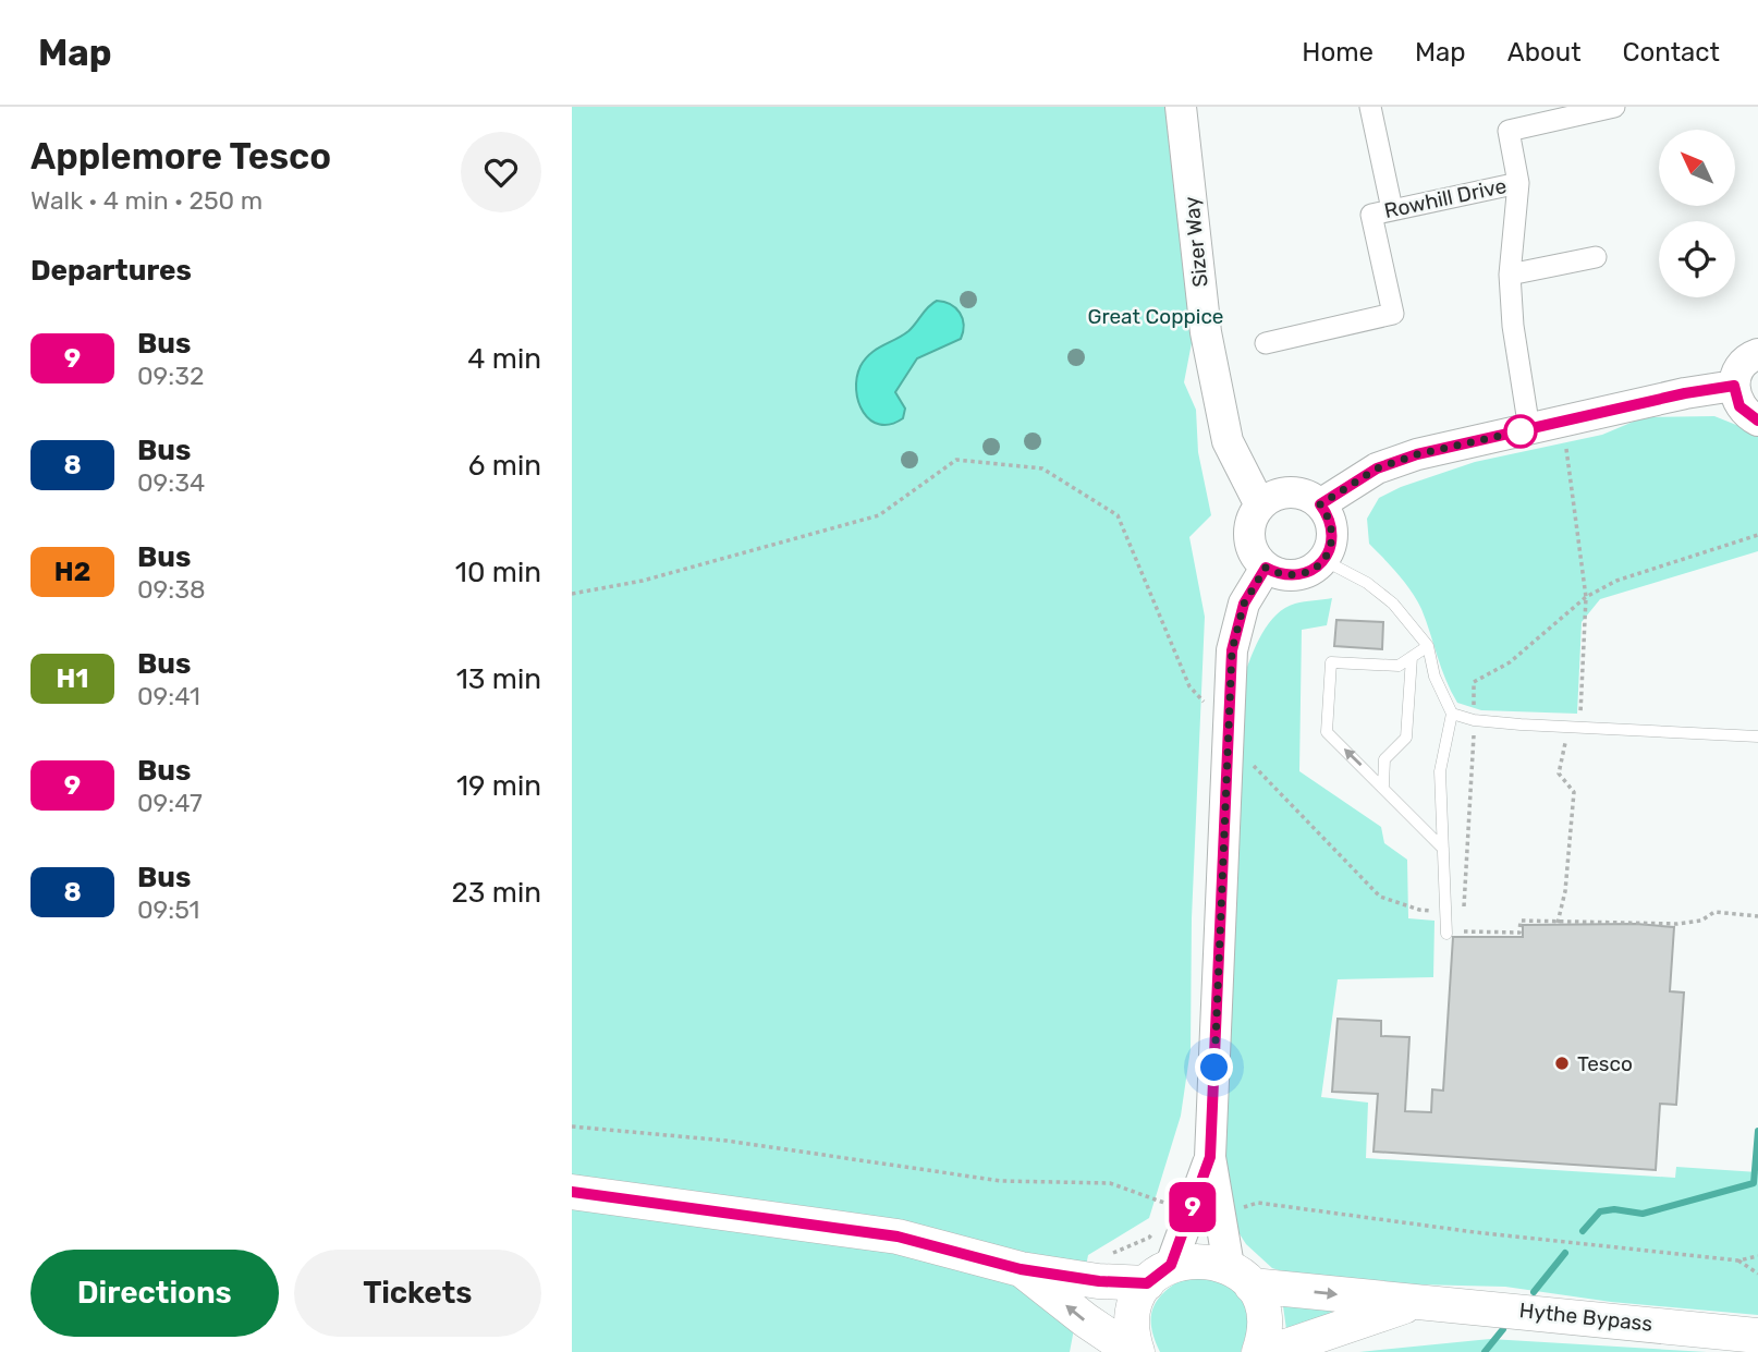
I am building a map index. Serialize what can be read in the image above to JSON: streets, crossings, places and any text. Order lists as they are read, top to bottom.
{
  "streets": {
    "main road": ["Hythe Bypass"],
    "street": ["Rowhill Drive", "Sizer Way"]
  },
  "parks": ["Great Coppice"],
  "places": ["Tesco"],
  "lines": ["bus line 9"],
  "north": "top left",
  "page": {
    "header": "Map",
    "nav": [
      "Home",
      "Map",
      "About",
      "Contact"
    ],
    "heading": [
      ["Applemore Tesco", "Walk · 4 min · 250 m"],
      "Departures"
    ],
    "on_map": "9",
    "list": [
      {
        "mark": "9",
        "name": "Bus",
        "note": "09:32",
        "value": "4 min"
      },
      {
        "mark": "8",
        "name": "Bus",
        "note": "09:34",
        "value": "6 min"
      },
      {
        "mark": "H2",
        "name": "Bus",
        "note": "09:38",
        "value": "10 min"
      },
      {
        "mark": "H1",
        "name": "Bus",
        "note": "09:41",
        "value": "13 min"
      },
      {
        "mark": "9",
        "name": "Bus",
        "note": "09:47",
        "value": "19 min"
      },
      {
        "mark": "8",
        "name": "Bus",
        "note": "09:51",
        "value": "23 min"
      }
    ],
    "buttons": ["Directions", "Tickets"]
  }
}
